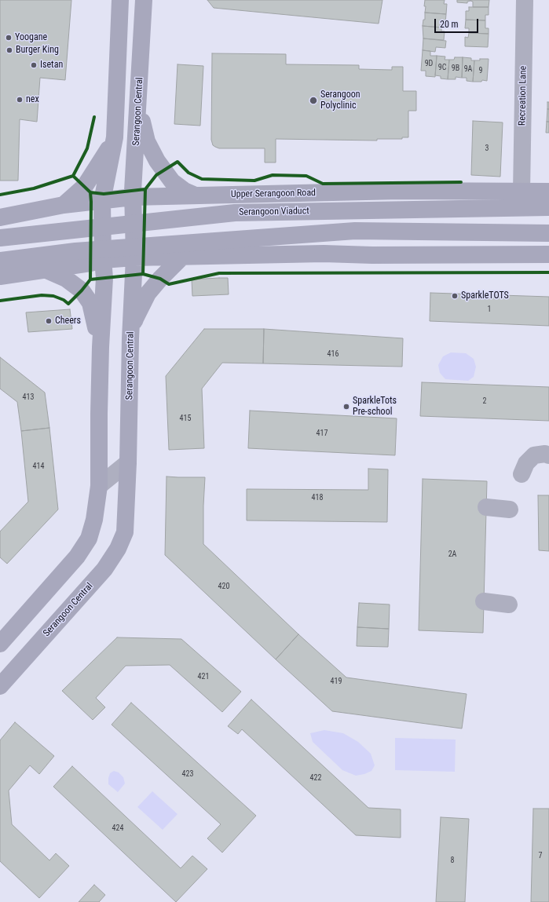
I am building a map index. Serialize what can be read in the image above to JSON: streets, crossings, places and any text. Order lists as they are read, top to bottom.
{
  "streets": {
    "main road": ["Serangoon Central", "Upper Serangoon Road", "Serangoon Viaduct"],
    "street": ["Recreation Lane"]
  },
  "crossings": [
    ["Recreation Lane", "Upper Serangoon Road"],
    ["Serangoon Central", "Upper Serangoon Road"]
  ],
  "places": [
    "Yoogane",
    "Burger King",
    "Isetan",
    "nex",
    "Serangoon Polyclinic",
    "SparkleTOTS",
    "Cheers",
    "SparkleTots Pre-school"
  ],
  "house_numbers": [
    "9D",
    "9C",
    "9B",
    "9A",
    "9",
    "3",
    "1",
    "416",
    "413",
    "2",
    "415",
    "417",
    "414",
    "418",
    "2A",
    "420",
    "421",
    "419",
    "423",
    "422",
    "424",
    "7",
    "8"
  ],
  "scale_bar": "20 m"
}
